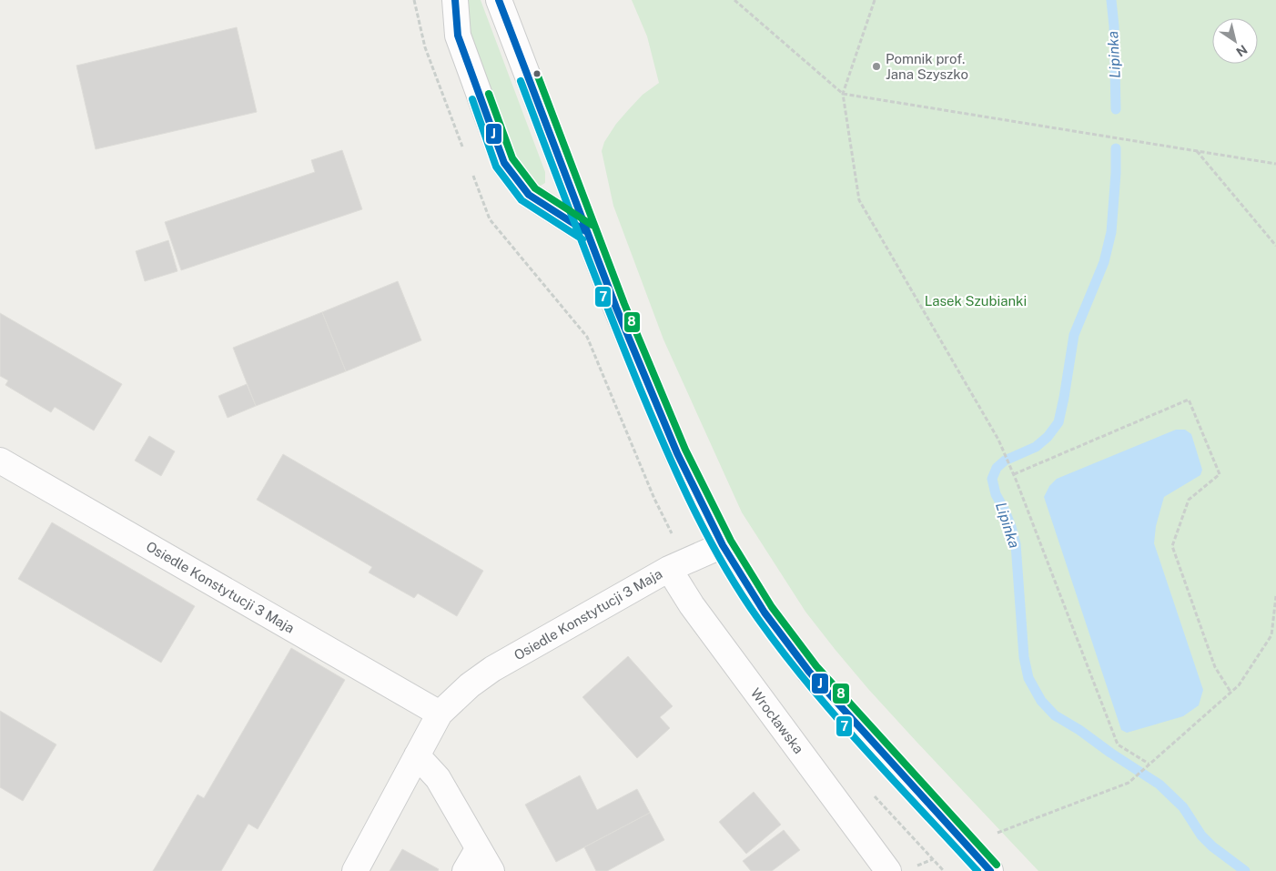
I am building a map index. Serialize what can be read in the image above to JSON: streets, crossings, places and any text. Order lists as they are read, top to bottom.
{
  "streets": {
    "street": ["Osiedle Konstytucji 3 Maja", "Wrocławska"]
  },
  "crossings": [
    ["Osiedle Konstytucji 3 Maja", "Wrocławska"]
  ],
  "water": ["Lipinka"],
  "parks": ["Lasek Szubianki"],
  "places": ["Pomnik prof. Jana Szyszko"],
  "lines": ["transit line J", "transit line 8", "transit line 7"],
  "north": "bottom right"
}
